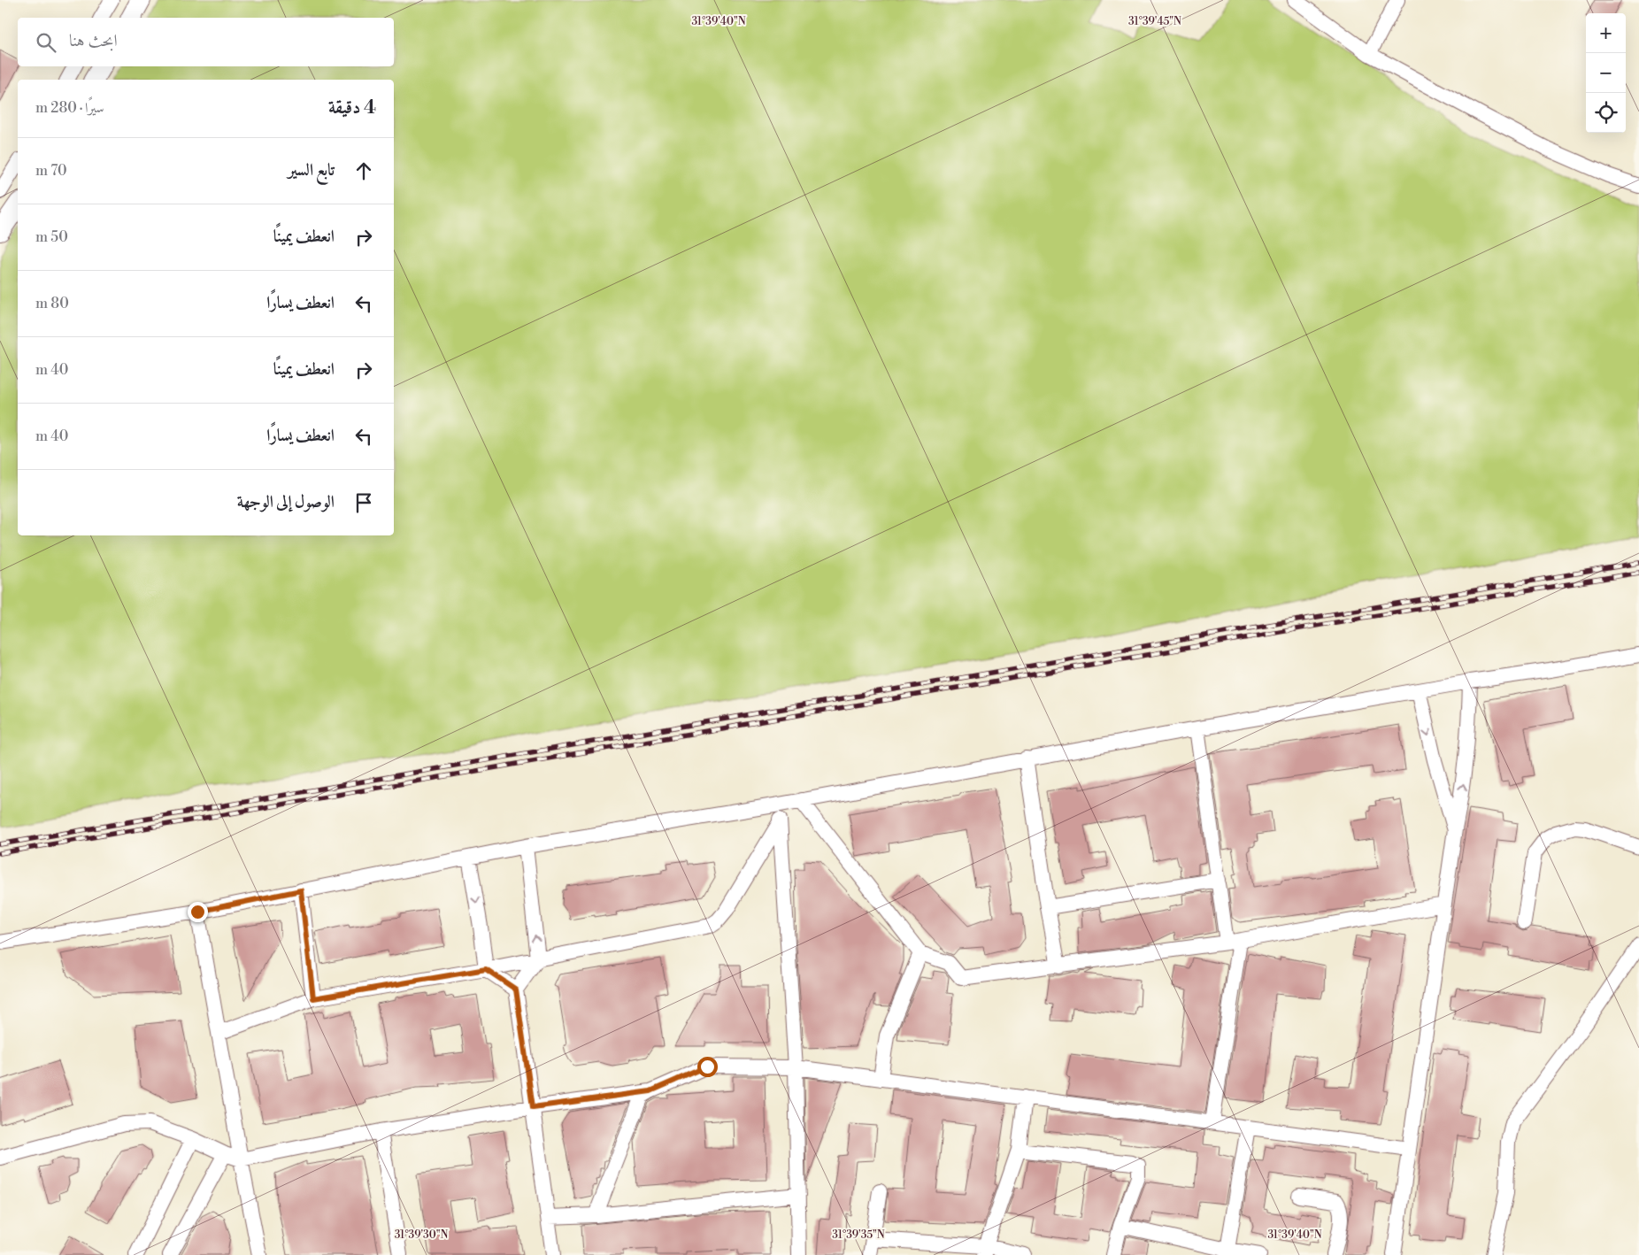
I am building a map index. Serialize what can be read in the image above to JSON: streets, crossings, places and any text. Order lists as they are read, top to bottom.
{
  "page": {
    "map_buttons": ["+", "−"],
    "search": "ابحث هنا",
    "heading": ["4 دقيقة", "سيرًا · 280 m"],
    "list": [
      ["تابع السير", "70 m"],
      ["انعطف يمينًا", "50 m"],
      ["انعطف يسارًا", "80 m"],
      ["انعطف يمينًا", "40 m"],
      ["انعطف يسارًا", "40 m"],
      "الوصول إلى الوجهة"
    ]
  },
  "coordinates": [
    "31°39'40\"N",
    "31°39'45\"N",
    "31°39'30\"N",
    "31°39'35\"N"
  ]
}
